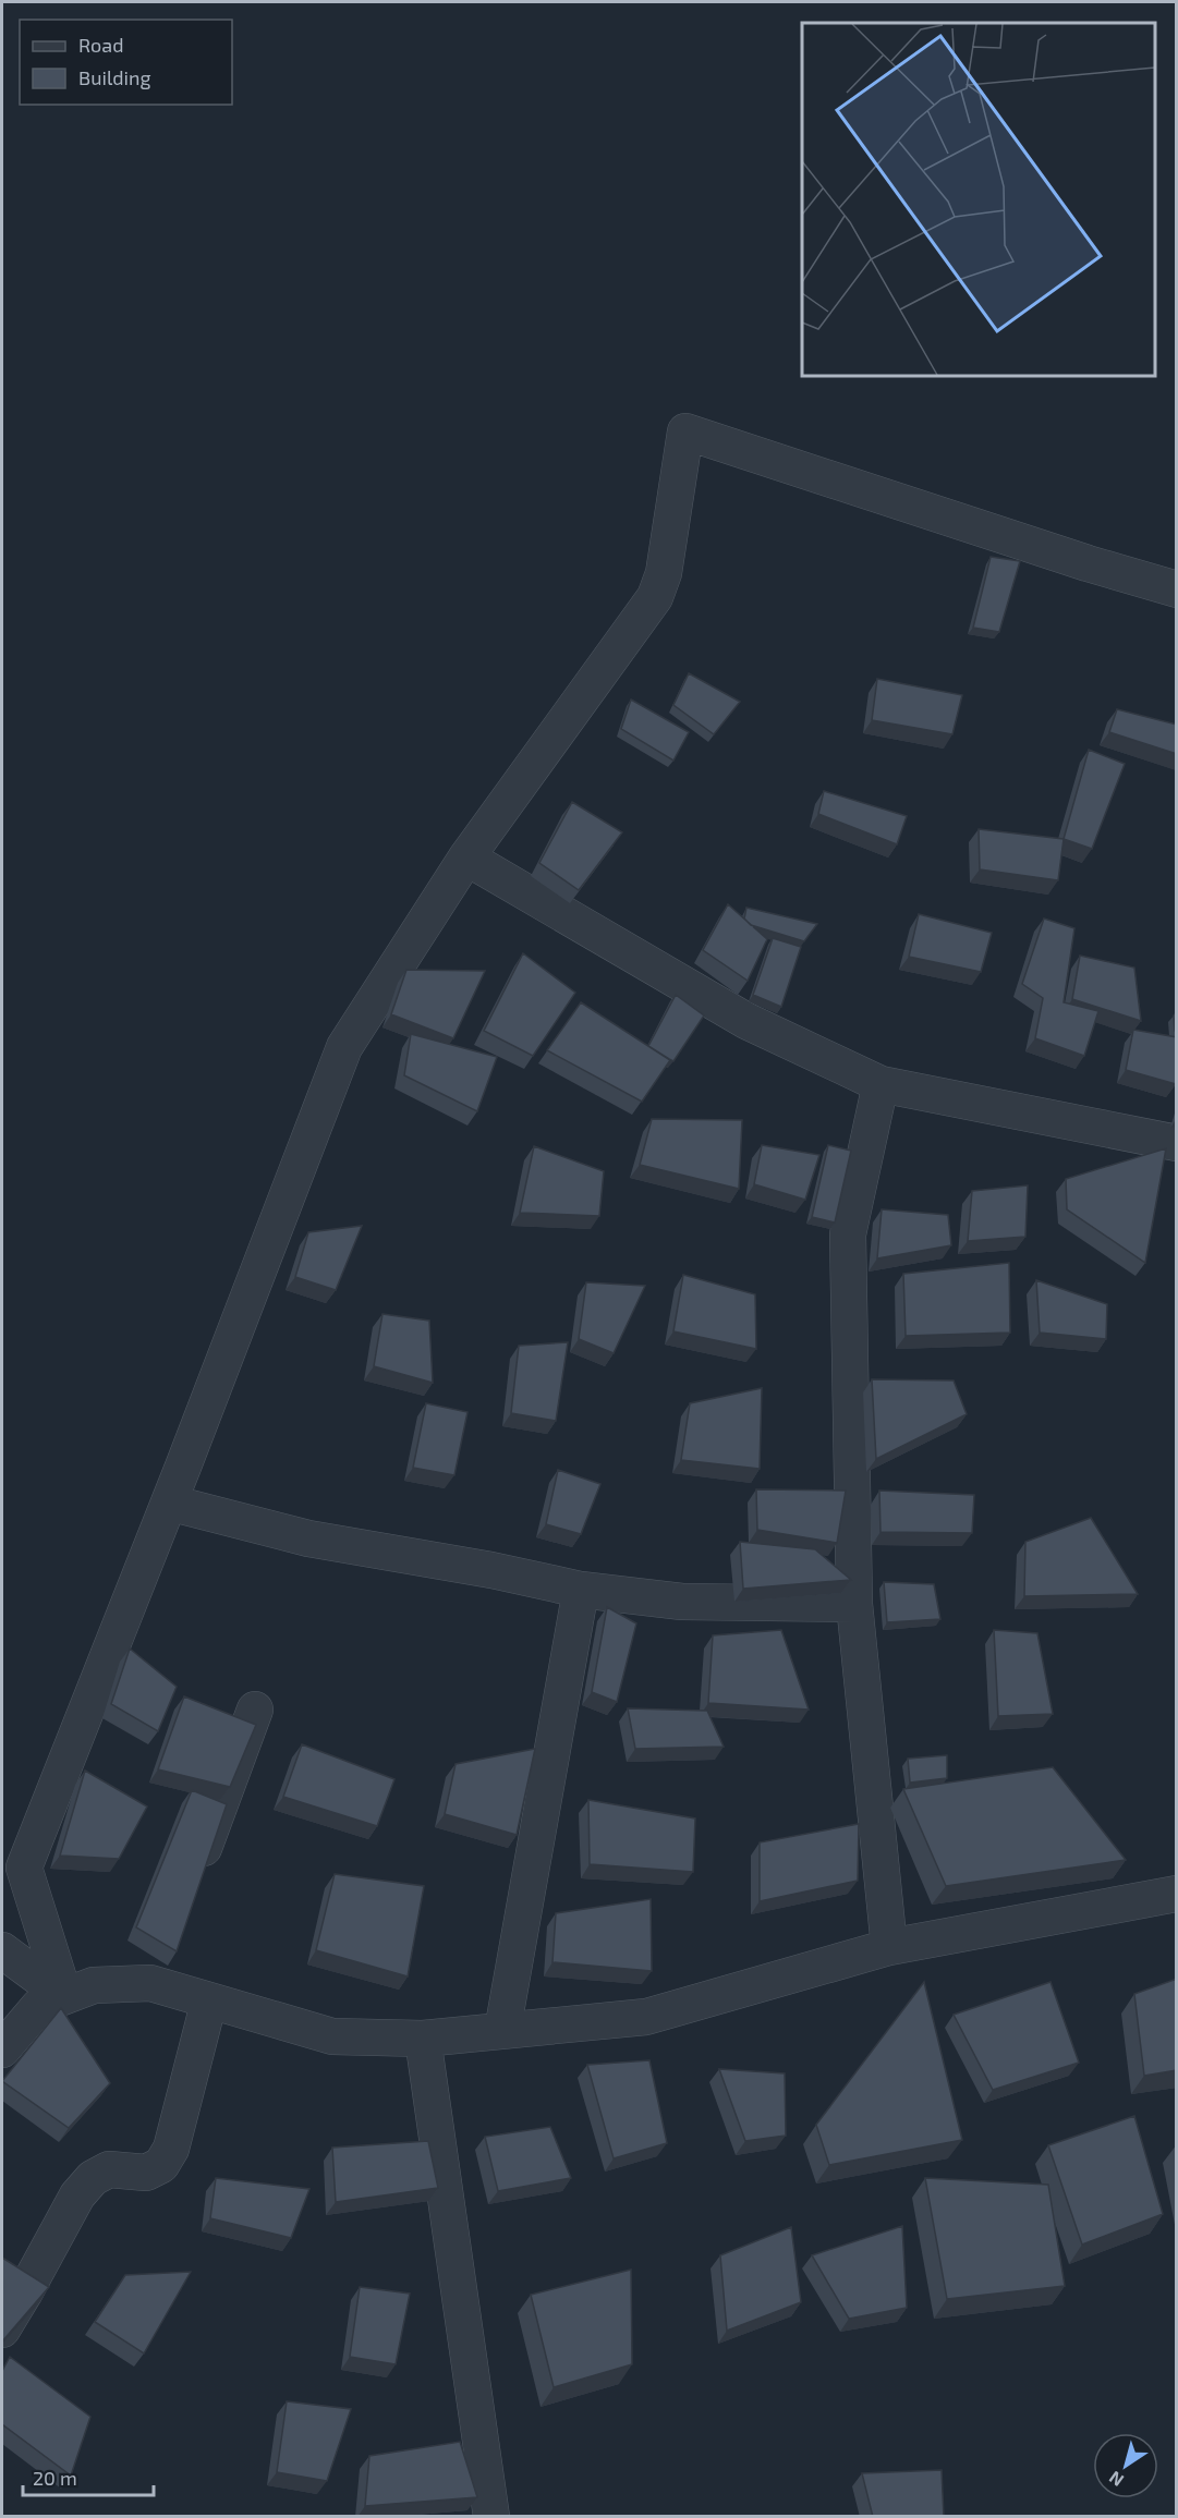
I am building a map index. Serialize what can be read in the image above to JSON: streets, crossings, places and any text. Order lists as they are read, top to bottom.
{
  "legend": ["Road", "Building"],
  "scale_bar": "20 m",
  "north": "bottom left"
}
